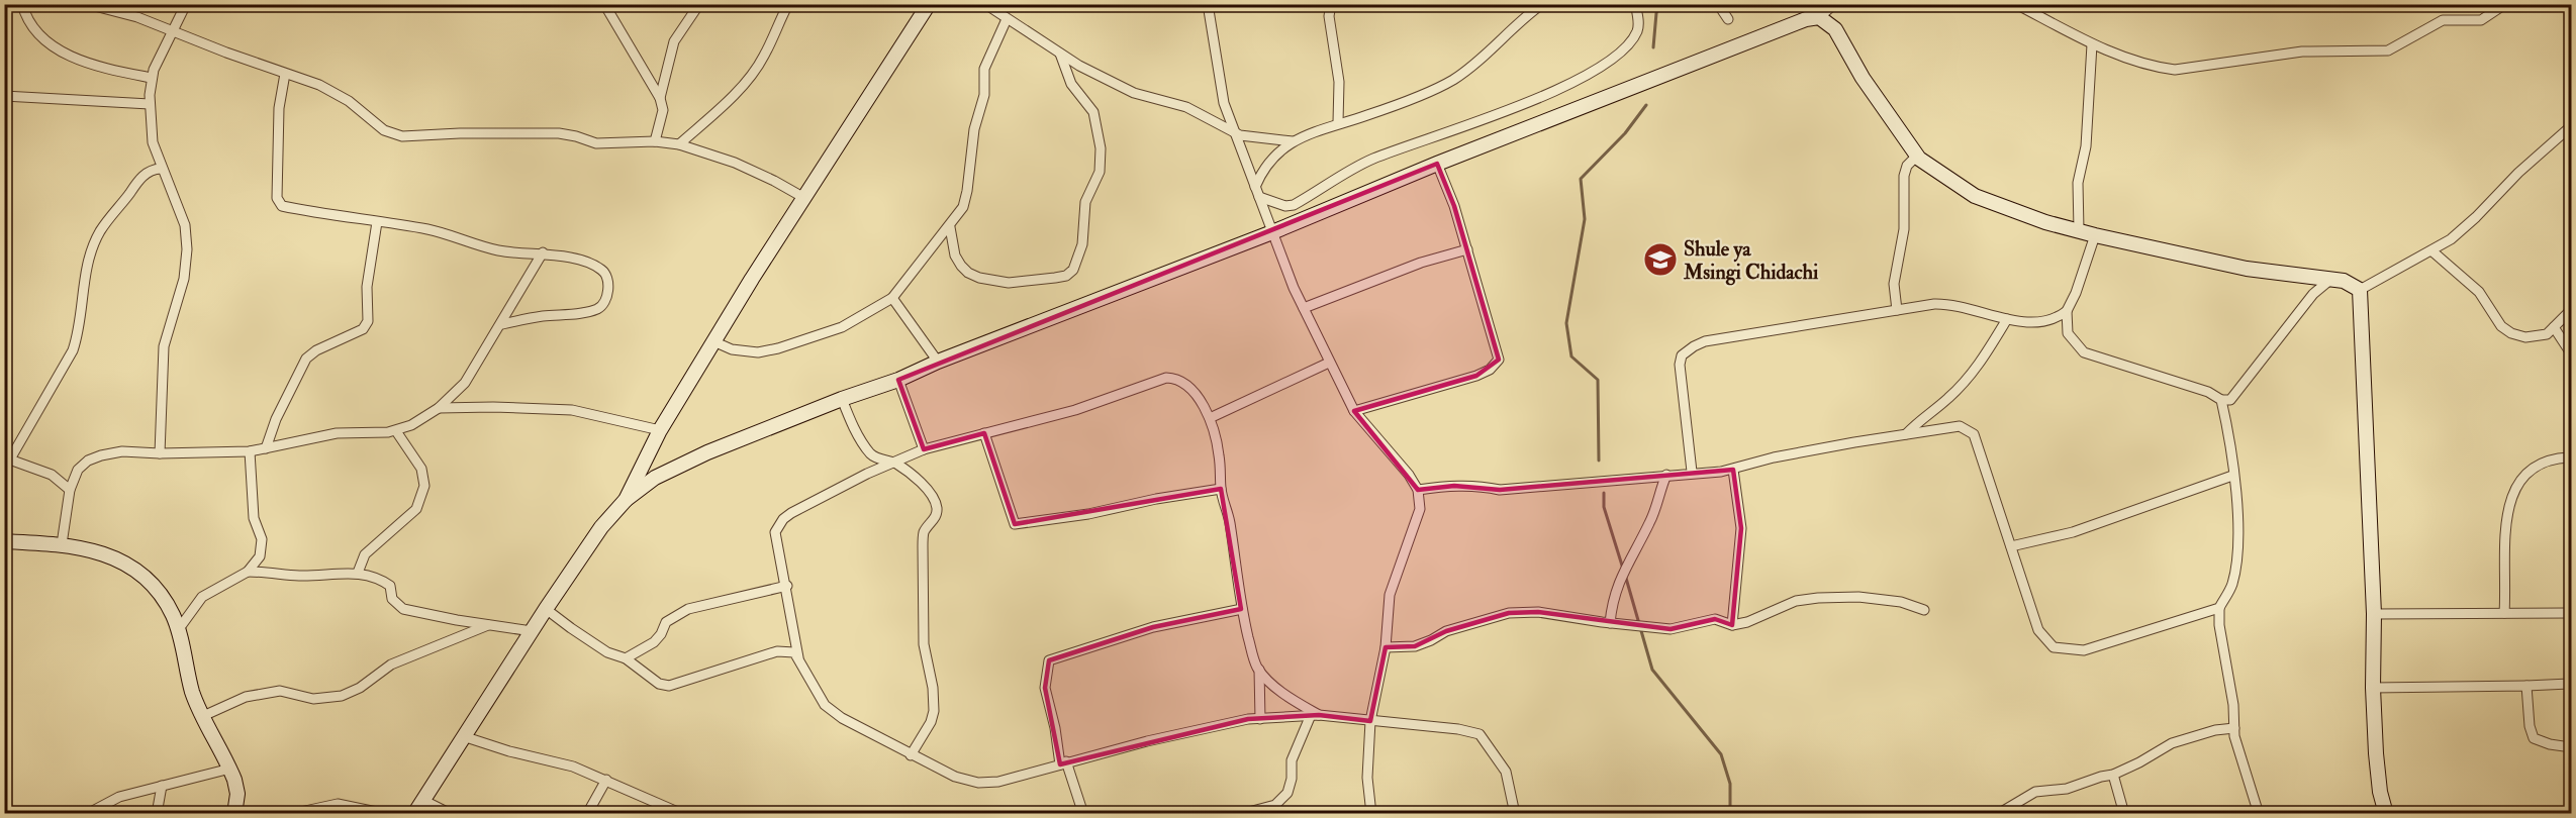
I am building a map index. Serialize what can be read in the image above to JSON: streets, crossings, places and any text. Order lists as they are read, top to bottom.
{
  "places": {
    "school or university": ["Shule ya Msingi Chidachi"]
  }
}
